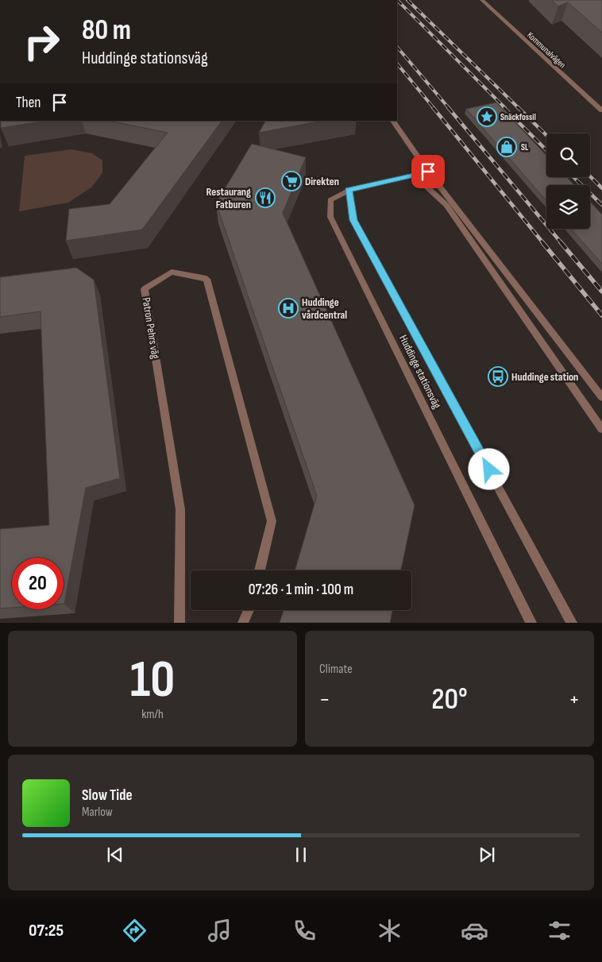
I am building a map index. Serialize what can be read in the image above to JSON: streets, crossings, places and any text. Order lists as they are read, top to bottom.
{
  "streets": {
    "street": ["Kommunalvägen", "Patron Pehrs väg", "Huddinge stationsväg"]
  },
  "places": {
    "place": ["Snäckfossil"],
    "shop": ["SL"],
    "supermarket": ["Direkten"],
    "restaurant": ["Restaurang Fatburen"],
    "hospital": ["Huddinge vårdcentral"],
    "bus stop": ["Huddinge station"]
  },
  "page": {
    "turn": ["80 m", "Huddinge stationsväg"],
    "then": "Then",
    "limit": "20",
    "trip": "07:26 · 1 min · 100 m",
    "tile": [
      ["10", "km/h"],
      "Climate"
    ],
    "heat": ["−", "20°", "+"],
    "song": ["Slow Tide", "Marlow"],
    "tabs": "07:25"
  }
}
